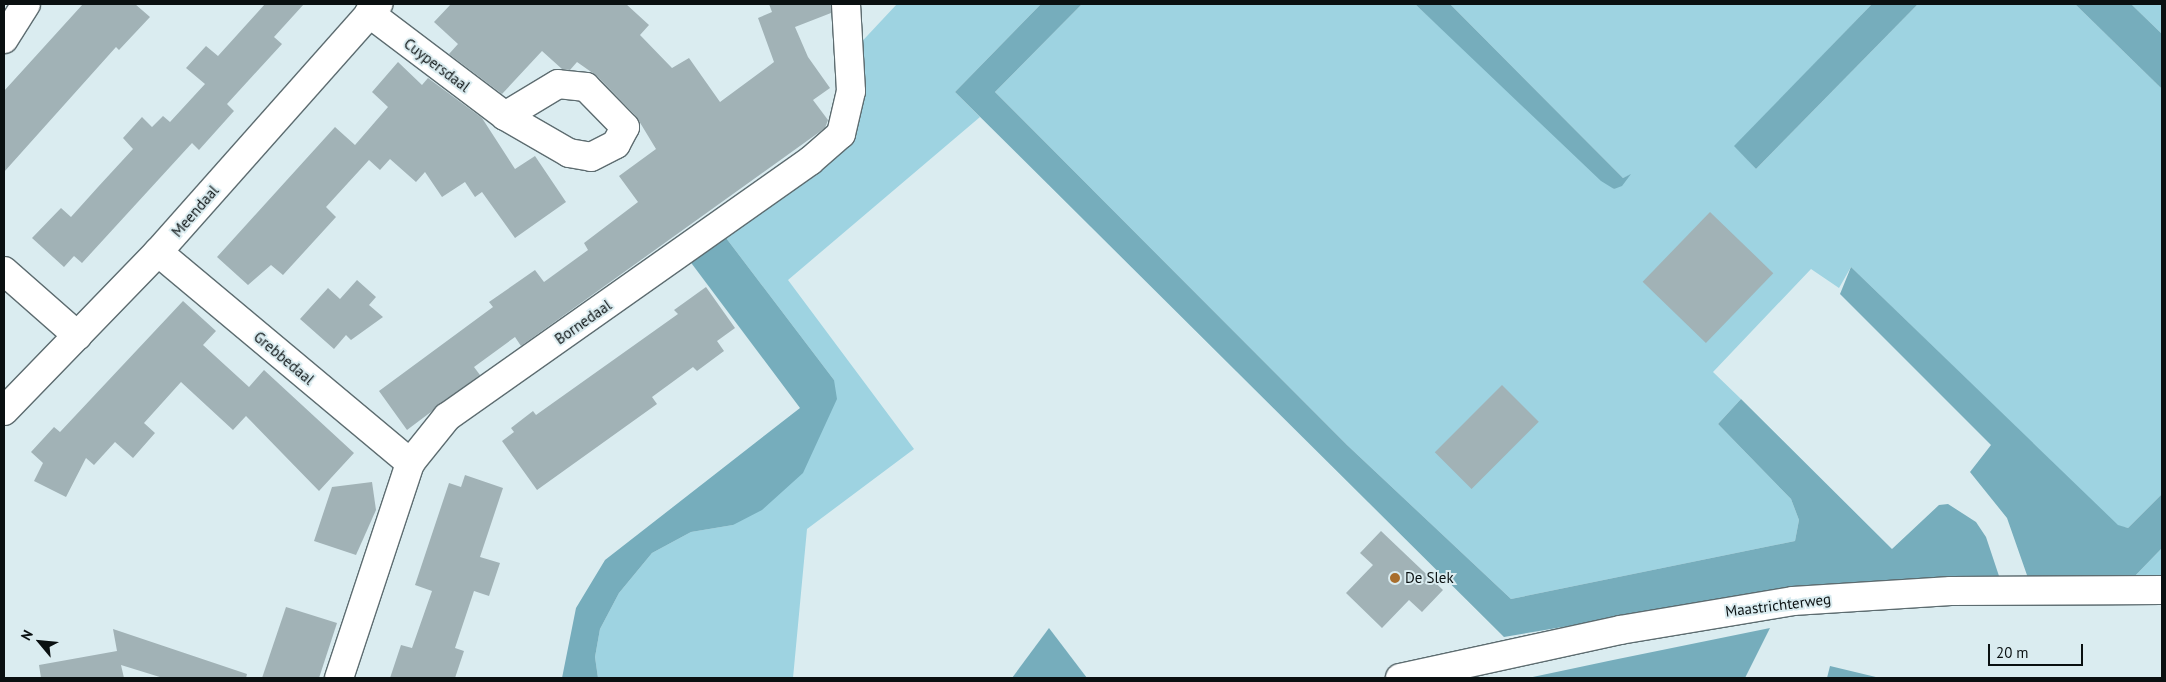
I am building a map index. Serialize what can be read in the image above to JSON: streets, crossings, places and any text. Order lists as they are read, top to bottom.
{
  "streets": {
    "street": [
      "Cuypersdaal",
      "Meendaal",
      "Bornedaal",
      "Grebbedaal",
      "Maastrichterweg"
    ]
  },
  "crossings": [
    ["Cuypersdaal", "Meendaal"],
    ["Meendaal", "Grebbedaal"],
    ["Bornedaal", "Grebbedaal"]
  ],
  "places": ["De Slek"],
  "scale_bar": "20 m",
  "north": "top left"
}
